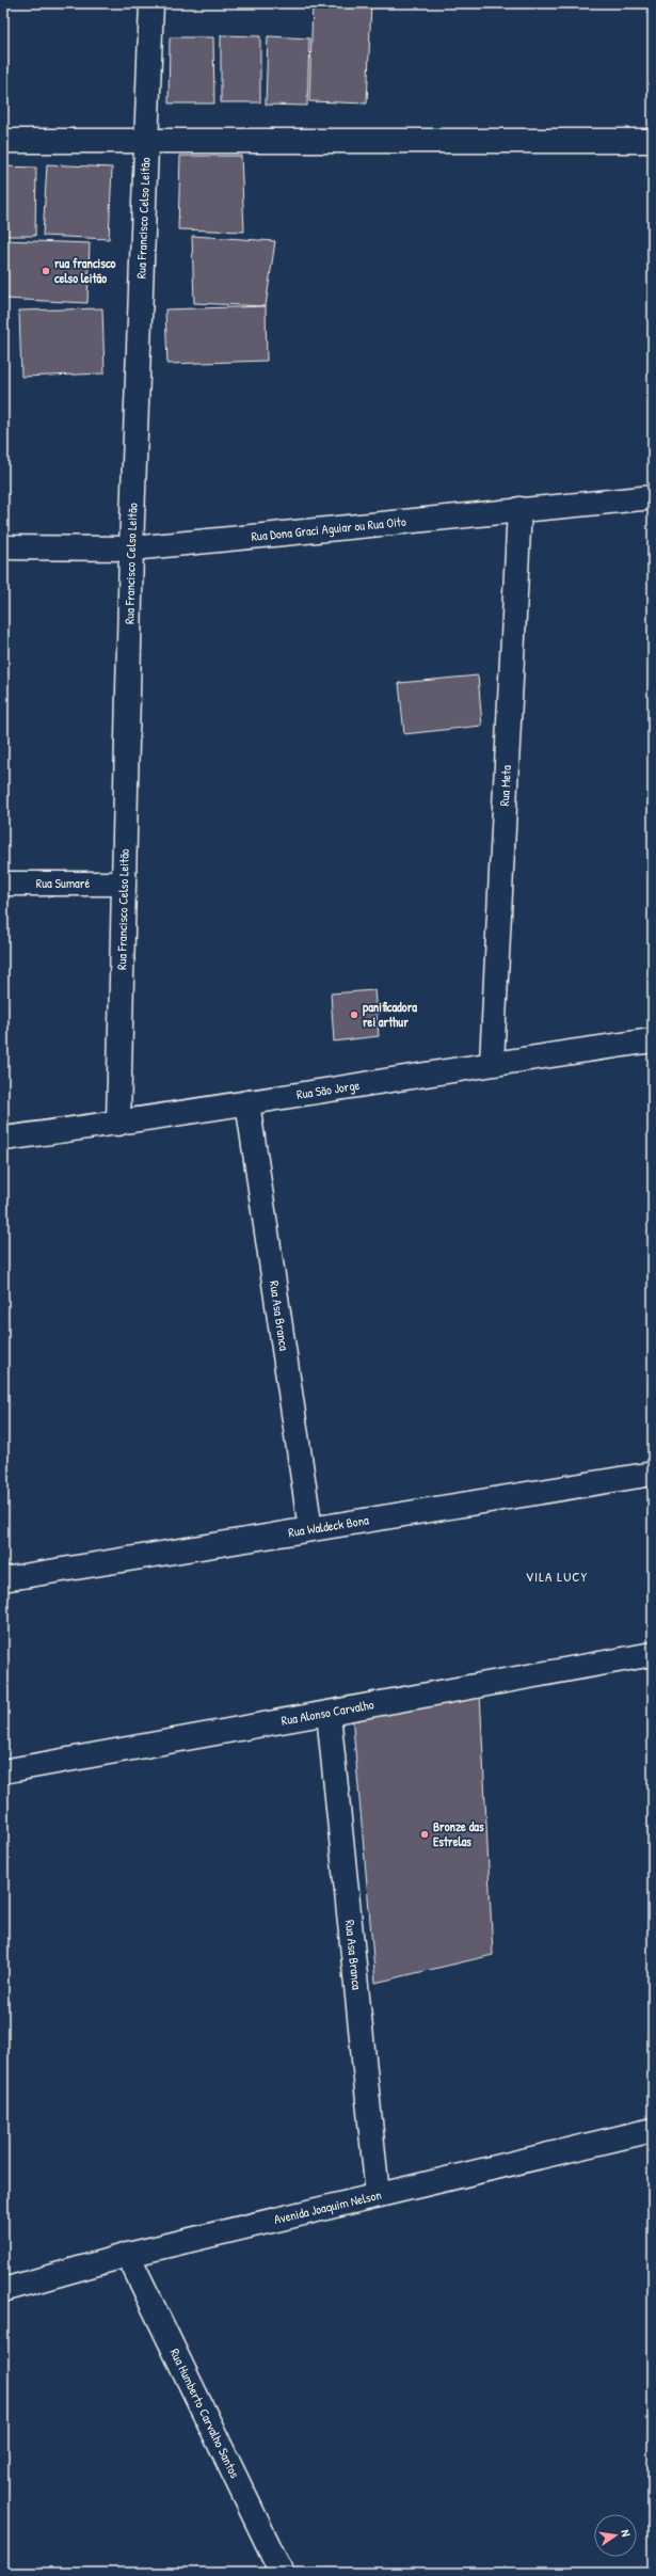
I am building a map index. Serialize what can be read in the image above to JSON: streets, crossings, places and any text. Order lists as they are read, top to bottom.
{
  "streets": {
    "street": [
      "Rua Francisco Celso Leitão",
      "Rua Dona Graci Aguiar ou Rua Oito",
      "Rua Meta",
      "Rua Sumaré",
      "Rua São Jorge",
      "Rua Asa Branca",
      "Rua Waldeck Bona",
      "Rua Alonso Carvalho",
      "Avenida Joaquim Nelson",
      "Rua Humberto Carvalho Santos"
    ]
  },
  "crossings": [
    ["Rua Francisco Celso Leitão", "Rua Dona Graci Aguiar ou Rua Oito"],
    ["Rua Francisco Celso Leitão", "Rua Sumaré"],
    ["Rua Francisco Celso Leitão", "Rua São Jorge"],
    ["Rua Dona Graci Aguiar ou Rua Oito", "Rua Meta"],
    ["Rua Meta", "Rua São Jorge"],
    ["Rua São Jorge", "Rua Asa Branca"],
    ["Rua Asa Branca", "Rua Waldeck Bona"],
    ["Rua Asa Branca", "Rua Alonso Carvalho"],
    ["Rua Asa Branca", "Avenida Joaquim Nelson"],
    ["Avenida Joaquim Nelson", "Rua Humberto Carvalho Santos"]
  ],
  "districts": ["VILA LUCY"],
  "places": ["rua francisco celso leitão", "panificadora rei arthur", "Bronze das Estrelas"],
  "north": "right"
}
